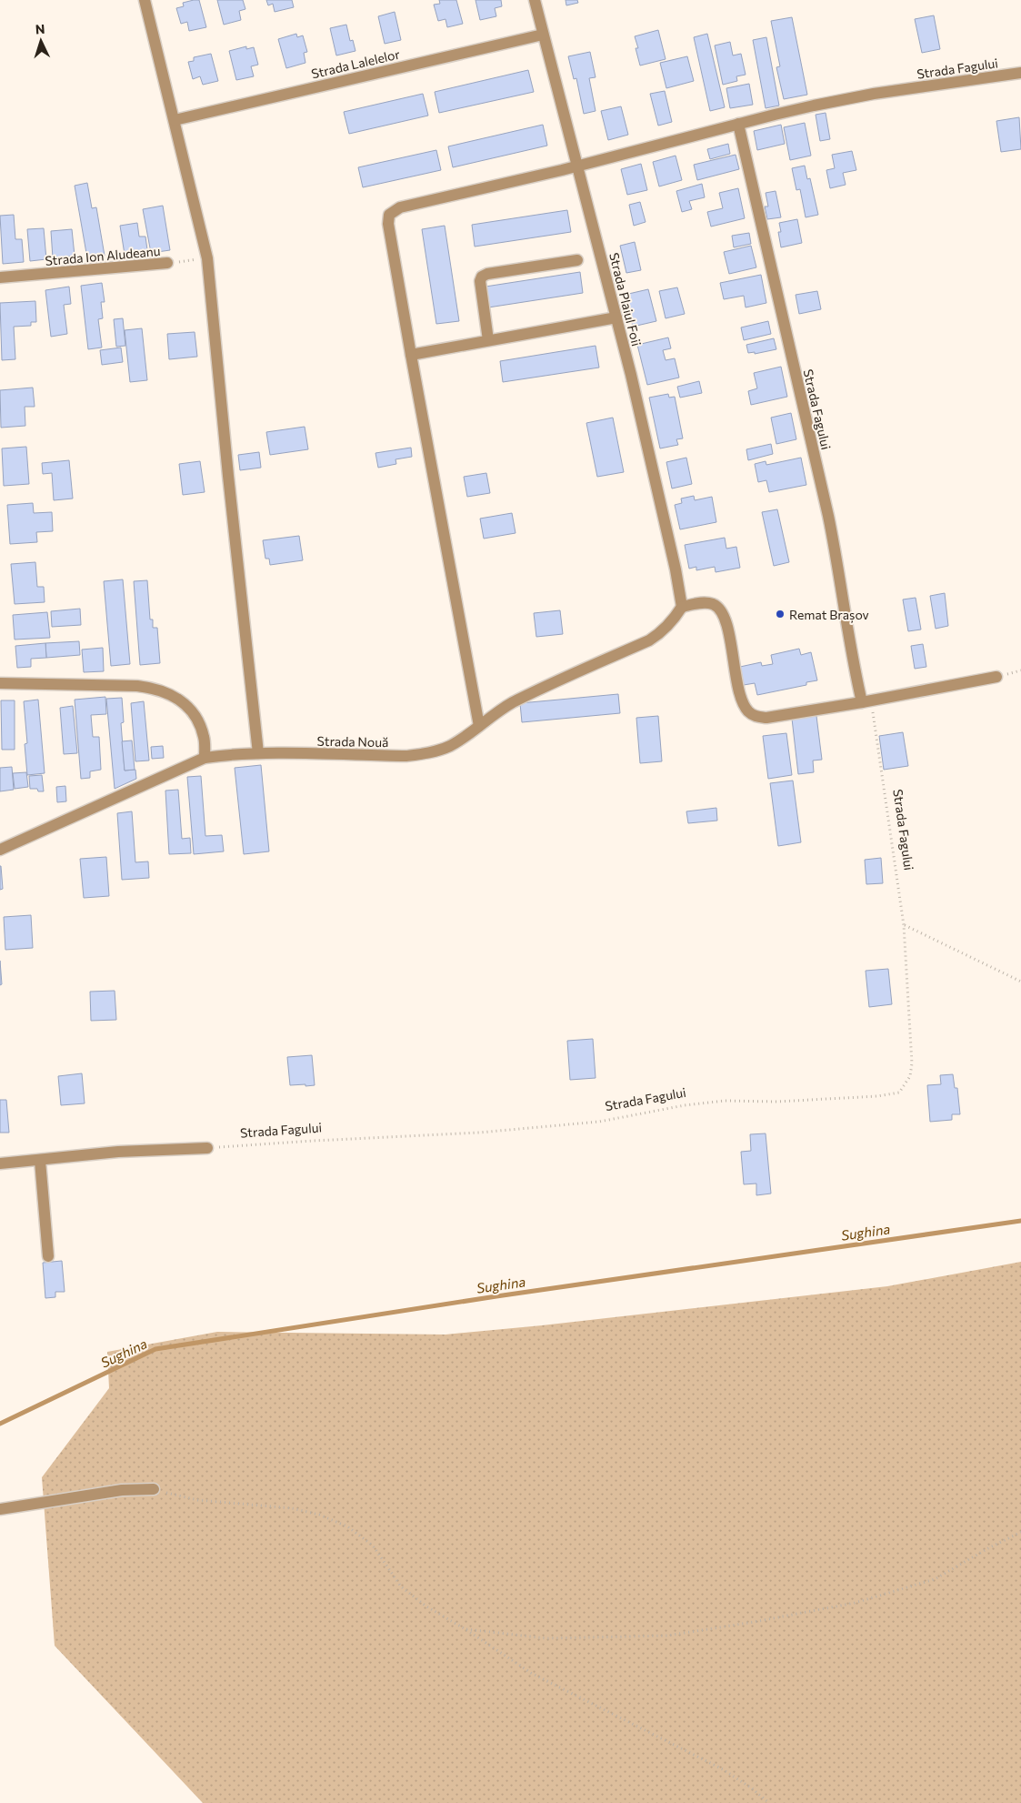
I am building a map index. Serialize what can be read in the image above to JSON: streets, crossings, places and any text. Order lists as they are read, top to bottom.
{
  "streets": {
    "street": [
      "Strada Lalelelor",
      "Strada Fagului",
      "Strada Ion Aludeanu",
      "Strada Plaiul Foii",
      "Strada Nouă"
    ]
  },
  "crossings": [
    ["Strada Lalelelor", "Strada Plaiul Foii"],
    ["Strada Fagului", "Strada Plaiul Foii"],
    ["Strada Plaiul Foii", "Strada Nouă"]
  ],
  "water": ["Sughina"],
  "places": ["Remat Brașov"],
  "north": "top"
}
